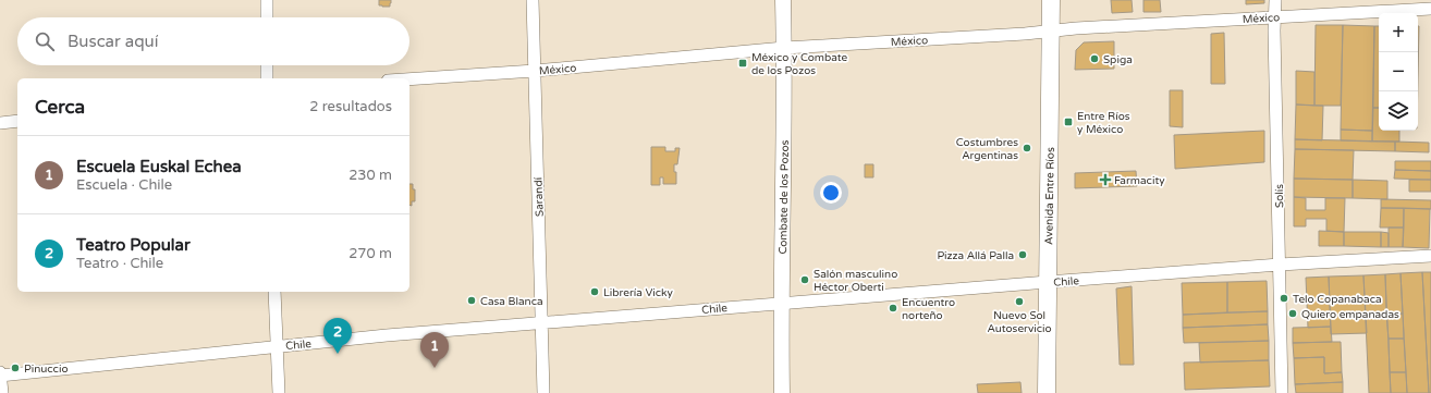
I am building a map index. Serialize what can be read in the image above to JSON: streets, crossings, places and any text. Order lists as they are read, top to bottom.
{
  "streets": {
    "main road": ["Avenida Entre Ríos"],
    "street": [
      "México",
      "Solís",
      "Sarandí",
      "Combate de los Pozos",
      "Chile"
    ]
  },
  "crossings": [
    ["México", "Avenida Entre Ríos"],
    ["México", "Solís"],
    ["México", "Sarandí"],
    ["México", "Combate de los Pozos"],
    ["Avenida Entre Ríos", "Chile"],
    ["Solís", "Chile"],
    ["Sarandí", "Chile"],
    ["Combate de los Pozos", "Chile"]
  ],
  "places": {
    "other": [
      "Spiga",
      "Costumbres Argentinas",
      "Pizza Allá Palla",
      "Salón masculino Héctor Oberti",
      "Librería Vicky",
      "Telo Copanabaca",
      "Casa Blanca",
      "Nuevo Sol Autoservicio",
      "Encuentro norteño",
      "Quiero empanadas",
      "Pinuccio"
    ],
    "transit": ["México y Combate de los Pozos", "Entre Ríos y México"],
    "health": ["Farmacity"]
  },
  "page": {
    "map_buttons": ["+", "−"],
    "search": "Buscar aquí",
    "heading": ["Cerca", "2 resultados"],
    "list": [
      {
        "mark": "1",
        "name": "Escuela Euskal Echea",
        "note": "Escuela · Chile",
        "value": "230 m"
      },
      {
        "mark": "2",
        "name": "Teatro Popular",
        "note": "Teatro · Chile",
        "value": "270 m"
      }
    ],
    "pins": ["2", "1"]
  }
}
